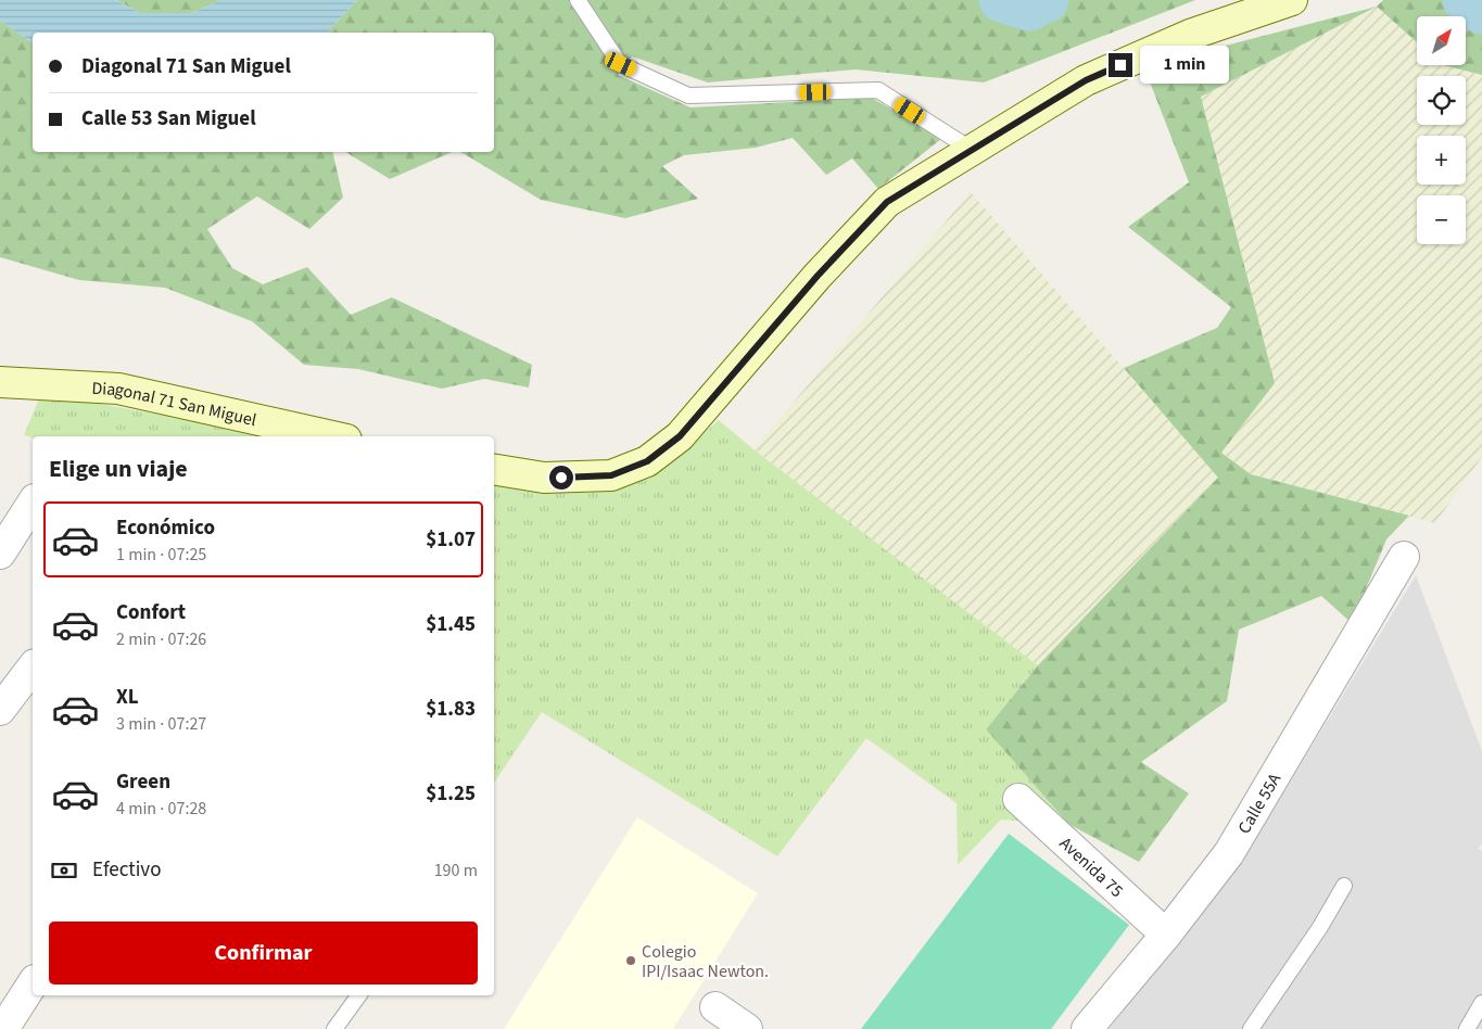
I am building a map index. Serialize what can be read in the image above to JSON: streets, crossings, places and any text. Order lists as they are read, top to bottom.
{
  "streets": {
    "main road": ["Diagonal 71 San Miguel"],
    "street": ["Calle 55A", "Avenida 75"]
  },
  "crossings": [
    ["Calle 55A", "Avenida 75"]
  ],
  "places": ["Colegio IPI/Isaac Newton."],
  "north": "top right",
  "page": {
    "map_buttons": ["+", "−"],
    "banner": ["Diagonal 71 San Miguel", "Calle 53 San Miguel"],
    "bubble": "1 min",
    "heading": "Elige un viaje",
    "list": [
      {
        "name": "Económico",
        "note": "1 min · 07:25",
        "value": "$1.07"
      },
      {
        "name": "Confort",
        "note": "2 min · 07:26",
        "value": "$1.45"
      },
      {
        "name": "XL",
        "note": "3 min · 07:27",
        "value": "$1.83"
      },
      {
        "name": "Green",
        "note": "4 min · 07:28",
        "value": "$1.25"
      }
    ],
    "pay": ["Efectivo", "190 m"],
    "buttons": "Confirmar"
  }
}
